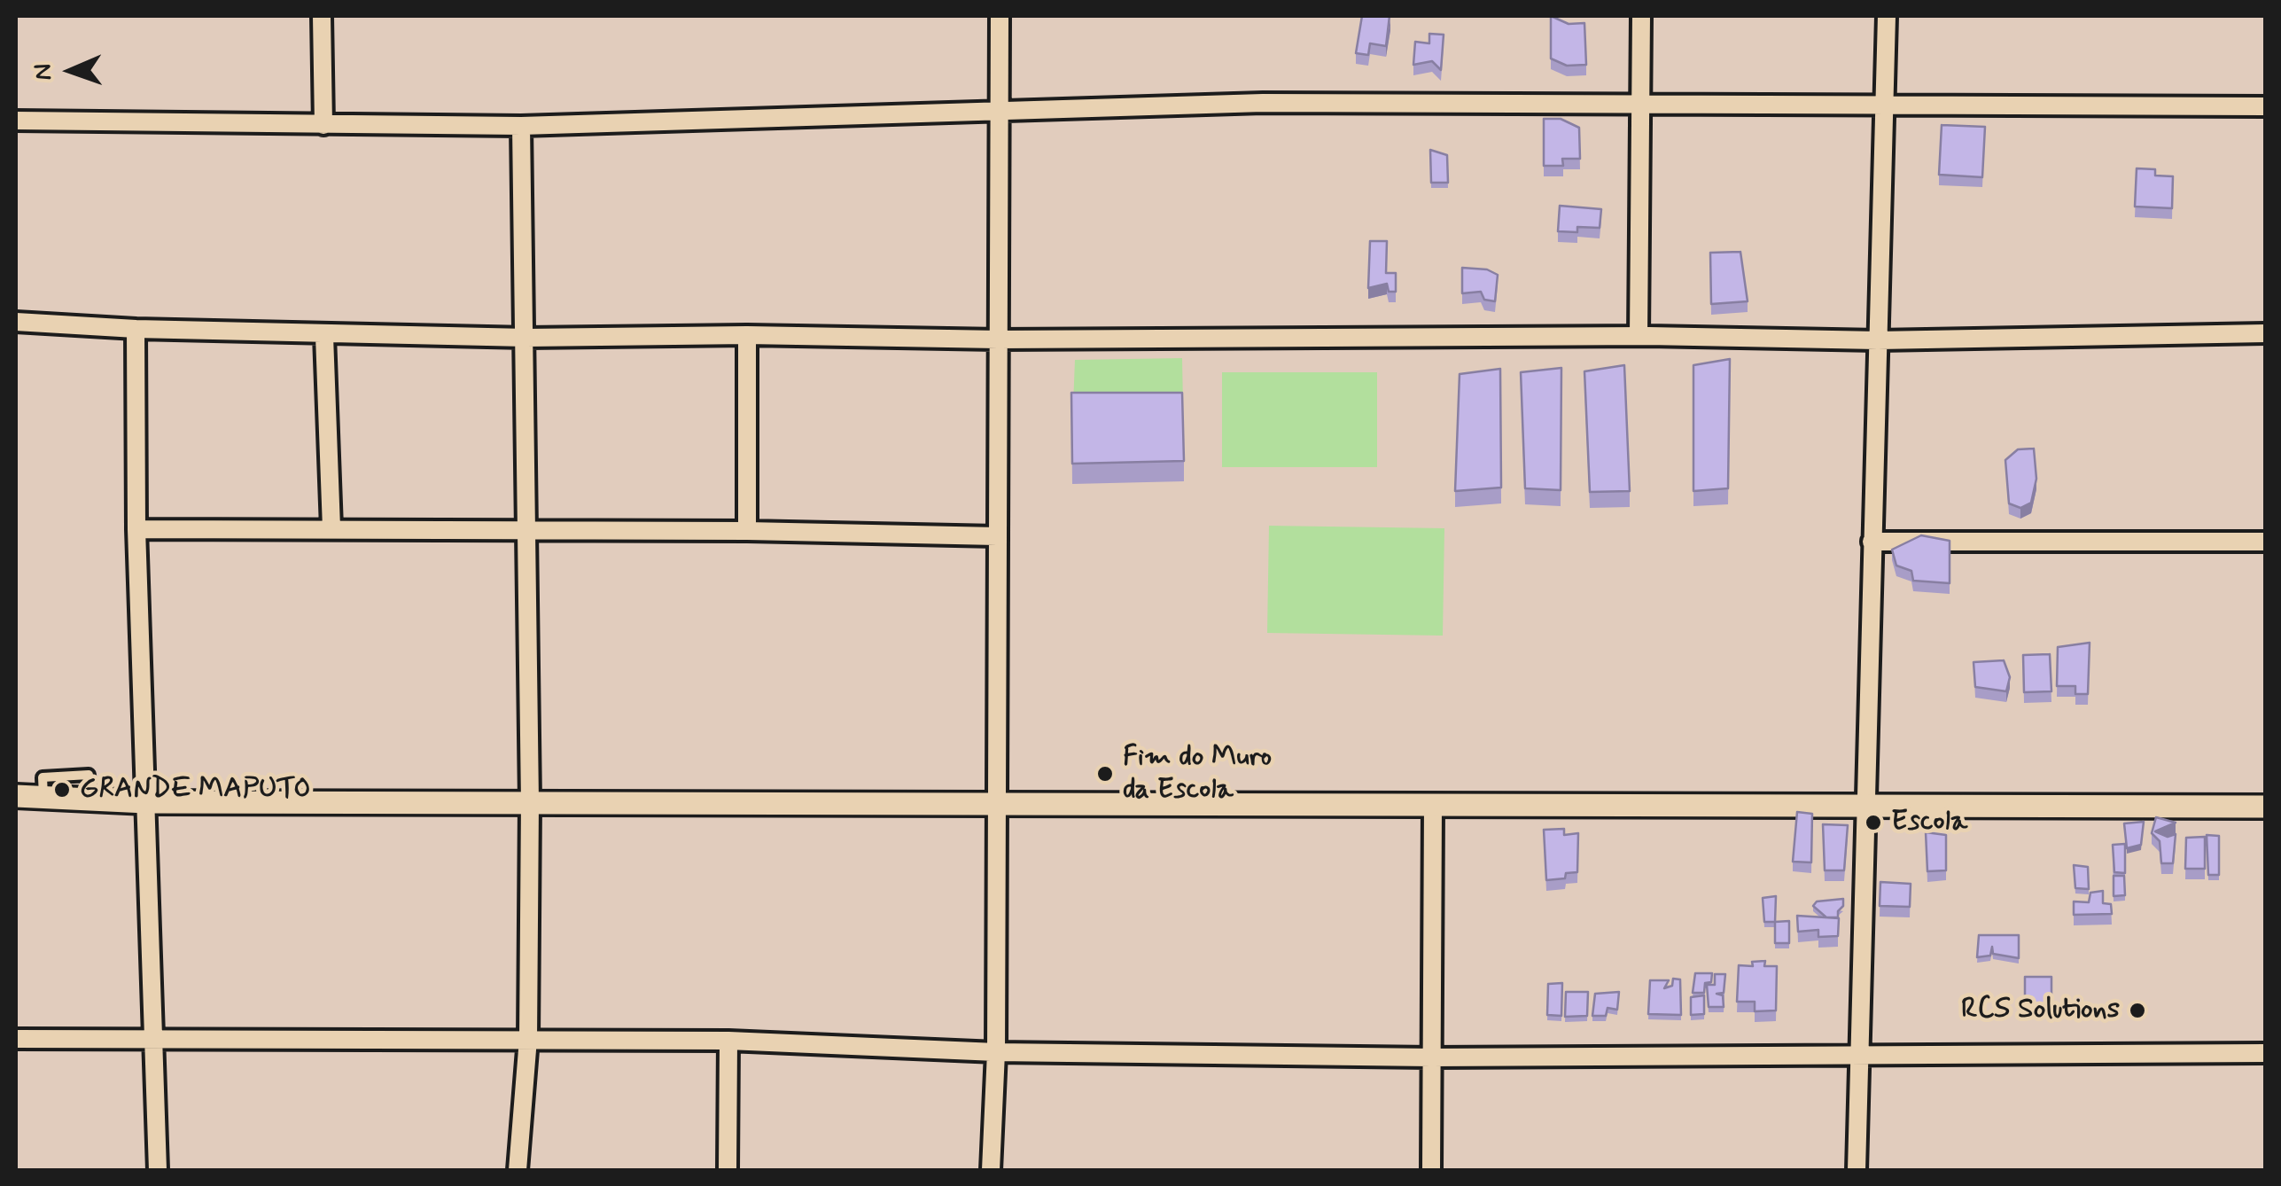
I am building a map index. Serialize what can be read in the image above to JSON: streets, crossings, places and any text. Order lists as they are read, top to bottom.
{
  "places": [
    "Fim do Muro da Escola",
    "GRANDE MAPUTO",
    "Escola",
    "RCS Solutions"
  ],
  "north": "left"
}
